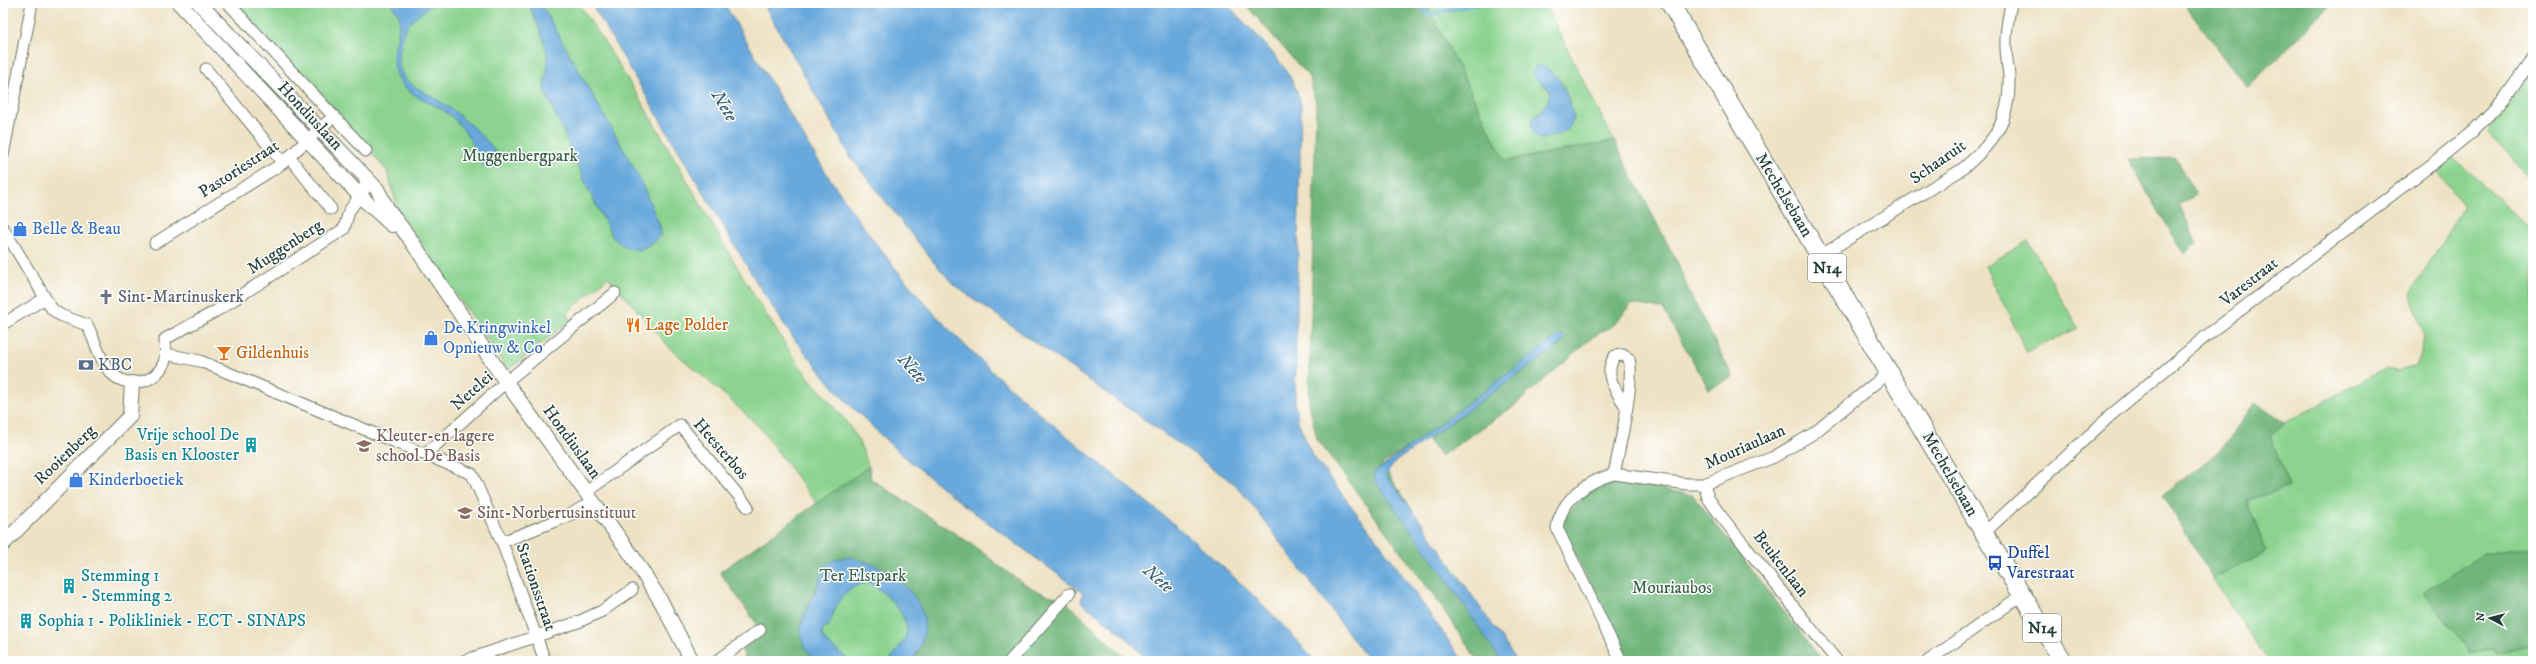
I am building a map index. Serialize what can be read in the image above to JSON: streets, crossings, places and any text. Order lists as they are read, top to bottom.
{
  "streets": {
    "main road": ["Mechelsebaan", "N14"],
    "street": [
      "Hondiuslaan",
      "Schaaruit",
      "Pastoriestraat",
      "Muggenberg",
      "Varestraat",
      "Netelei",
      "Mouriaulaan",
      "Heesterbos",
      "Rooienberg",
      "Beukenlaan",
      "Stationsstraat"
    ]
  },
  "crossings": [
    ["Hondiuslaan", "Pastoriestraat"],
    ["Hondiuslaan", "Muggenberg"],
    ["Hondiuslaan", "Netelei"],
    ["Hondiuslaan", "Heesterbos"],
    ["Schaaruit", "Mechelsebaan"],
    ["Mechelsebaan", "N14"],
    ["Mechelsebaan", "Varestraat"],
    ["Mechelsebaan", "Mouriaulaan"],
    ["Muggenberg", "Stationsstraat"],
    ["N14", "Varestraat"],
    ["Netelei", "Stationsstraat"],
    ["Mouriaulaan", "Beukenlaan"]
  ],
  "water": ["Nete"],
  "parks": ["Muggenbergpark", "Ter Elstpark", "Mouriaubos"],
  "places": {
    "shop": ["Belle & Beau", "De Kringwinkel Opnieuw & Co", "Kinderboetiek"],
    "church": ["Sint-Martinuskerk"],
    "restaurant": ["Lage Polder"],
    "bar": ["Gildenhuis"],
    "bank": ["KBC"],
    "building": ["Vrije school De Basis en Klooster", "Stemming 1 - Stemming 2", "Sophia 1 - Polikliniek - ECT - SINAPS"],
    "school or university": ["Kleuter-en lagere school De Basis", "Sint-Norbertusinstituut"],
    "bus stop": ["Duffel Varestraat"]
  },
  "north": "left"
}
